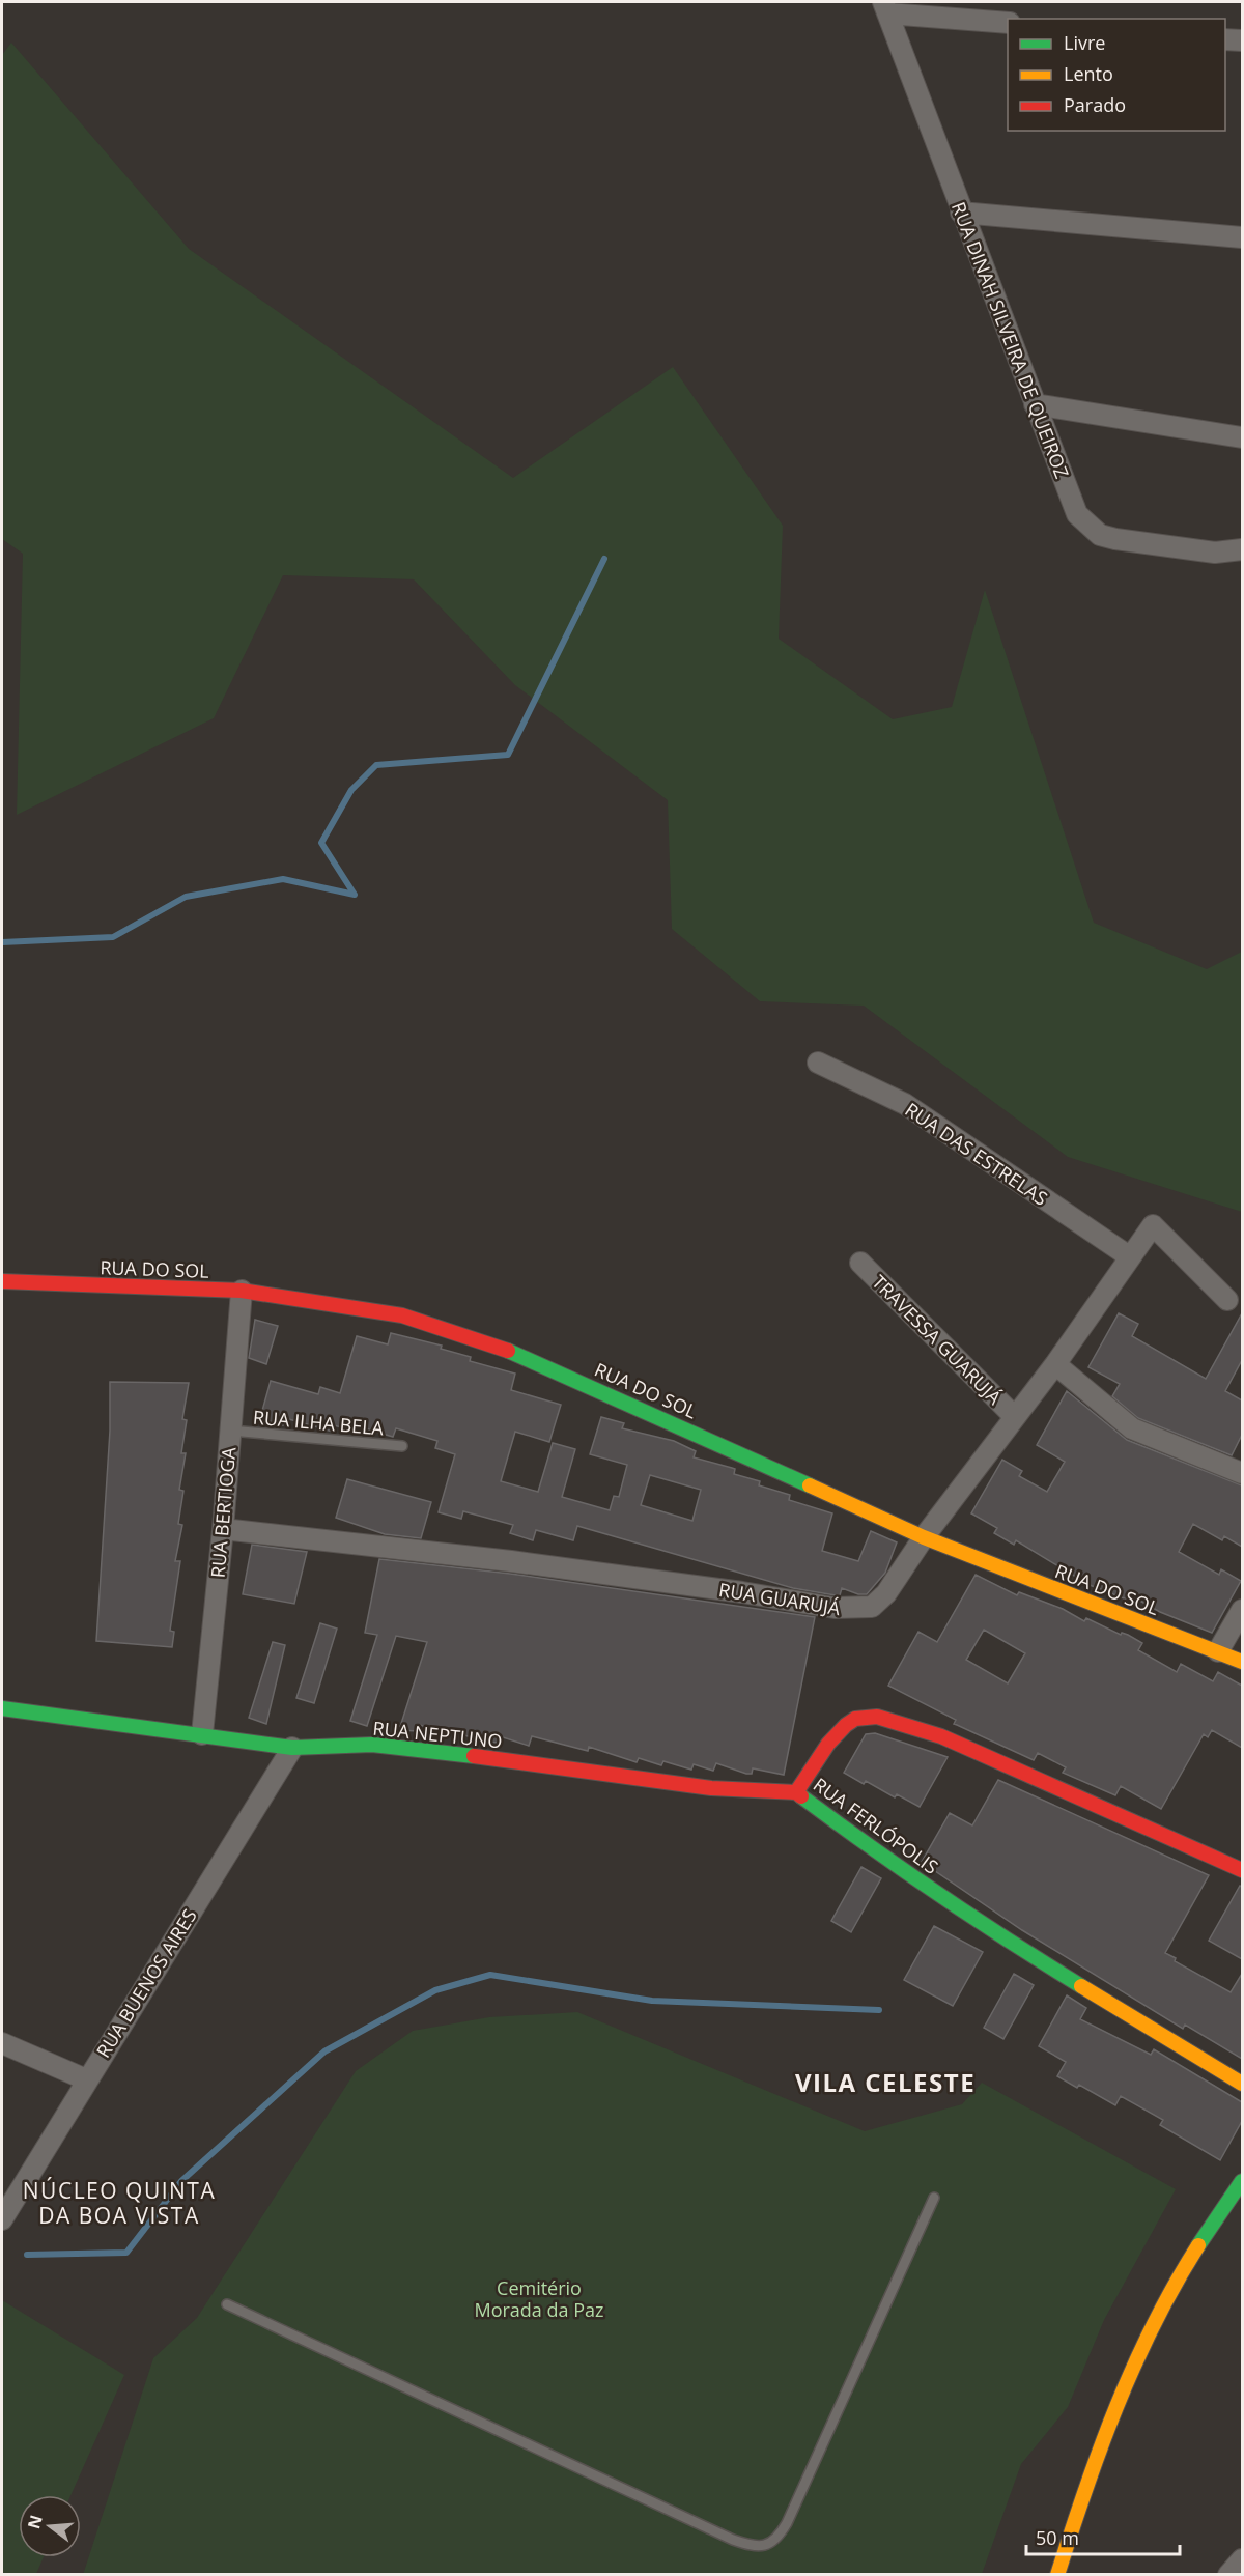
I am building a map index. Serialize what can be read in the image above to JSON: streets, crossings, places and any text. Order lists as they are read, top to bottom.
{
  "streets": {
    "street": [
      "RUA DINAH SILVEIRA DE QUEIROZ",
      "RUA DAS ESTRELAS",
      "RUA DO SOL",
      "TRAVESSA GUARUJÁ",
      "RUA BERTIOGA",
      "RUA GUARUJÁ",
      "RUA NEPTUNO",
      "RUA FERLÓPOLIS",
      "RUA BUENOS AIRES"
    ],
    "lane": ["RUA ILHA BELA"]
  },
  "crossings": [
    ["RUA DAS ESTRELAS", "RUA GUARUJÁ"],
    ["RUA DO SOL", "RUA BERTIOGA"],
    ["RUA DO SOL", "RUA GUARUJÁ"],
    ["TRAVESSA GUARUJÁ", "RUA GUARUJÁ"],
    ["RUA ILHA BELA", "RUA BERTIOGA"],
    ["RUA BERTIOGA", "RUA GUARUJÁ"],
    ["RUA BERTIOGA", "RUA NEPTUNO"],
    ["RUA NEPTUNO", "RUA FERLÓPOLIS"],
    ["RUA NEPTUNO", "RUA BUENOS AIRES"]
  ],
  "districts": ["VILA CELESTE", "NÚCLEO QUINTA DA BOA VISTA"],
  "parks": ["Cemitério Morada da Paz"],
  "legend": ["Livre", "Lento", "Parado"],
  "scale_bar": "50 m",
  "north": "left"
}
